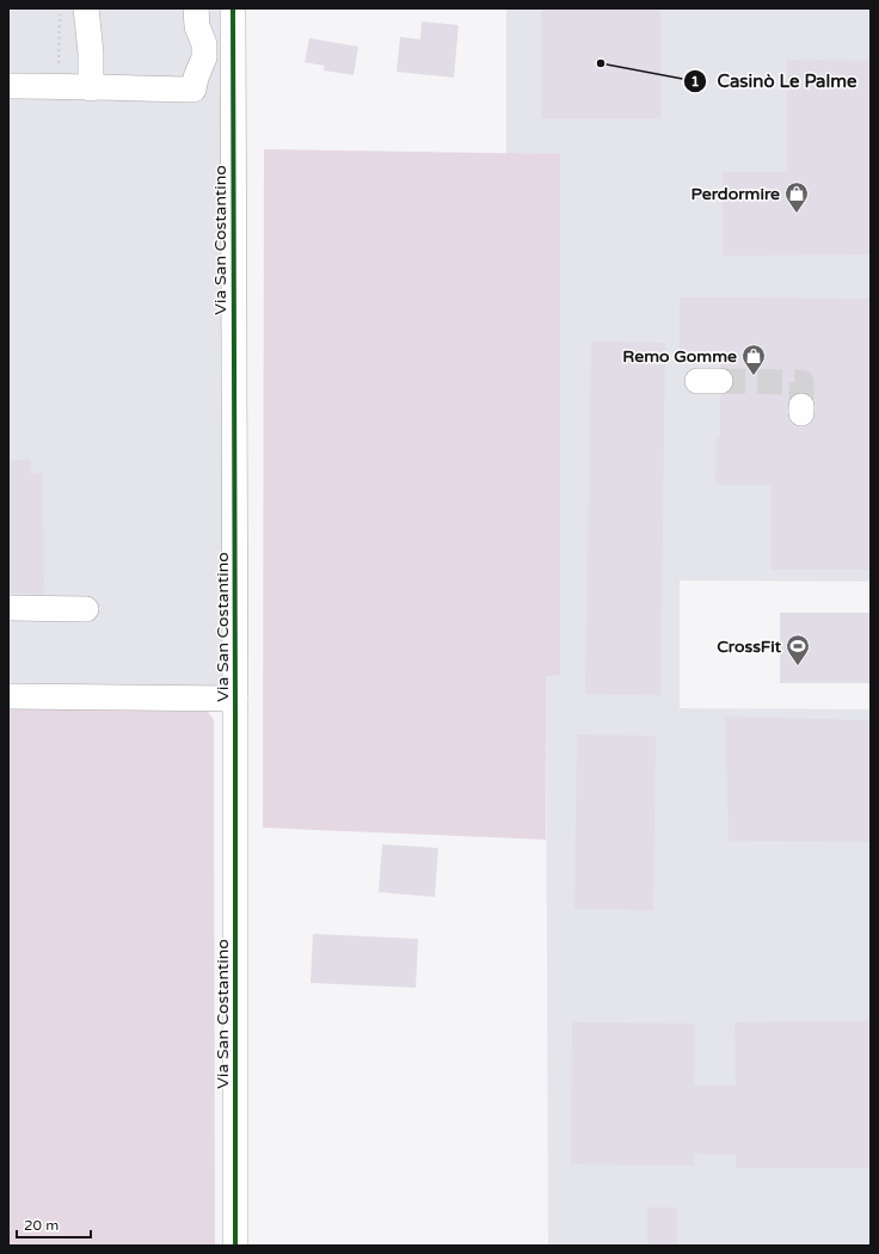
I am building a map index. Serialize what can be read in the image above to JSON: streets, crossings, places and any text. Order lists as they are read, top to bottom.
{
  "streets": {
    "street": ["Via San Costantino"]
  },
  "places": {
    "other": ["Casinò Le Palme"],
    "shop": ["Perdormire", "Remo Gomme"],
    "sports": ["CrossFit"]
  },
  "scale_bar": "20 m"
}
